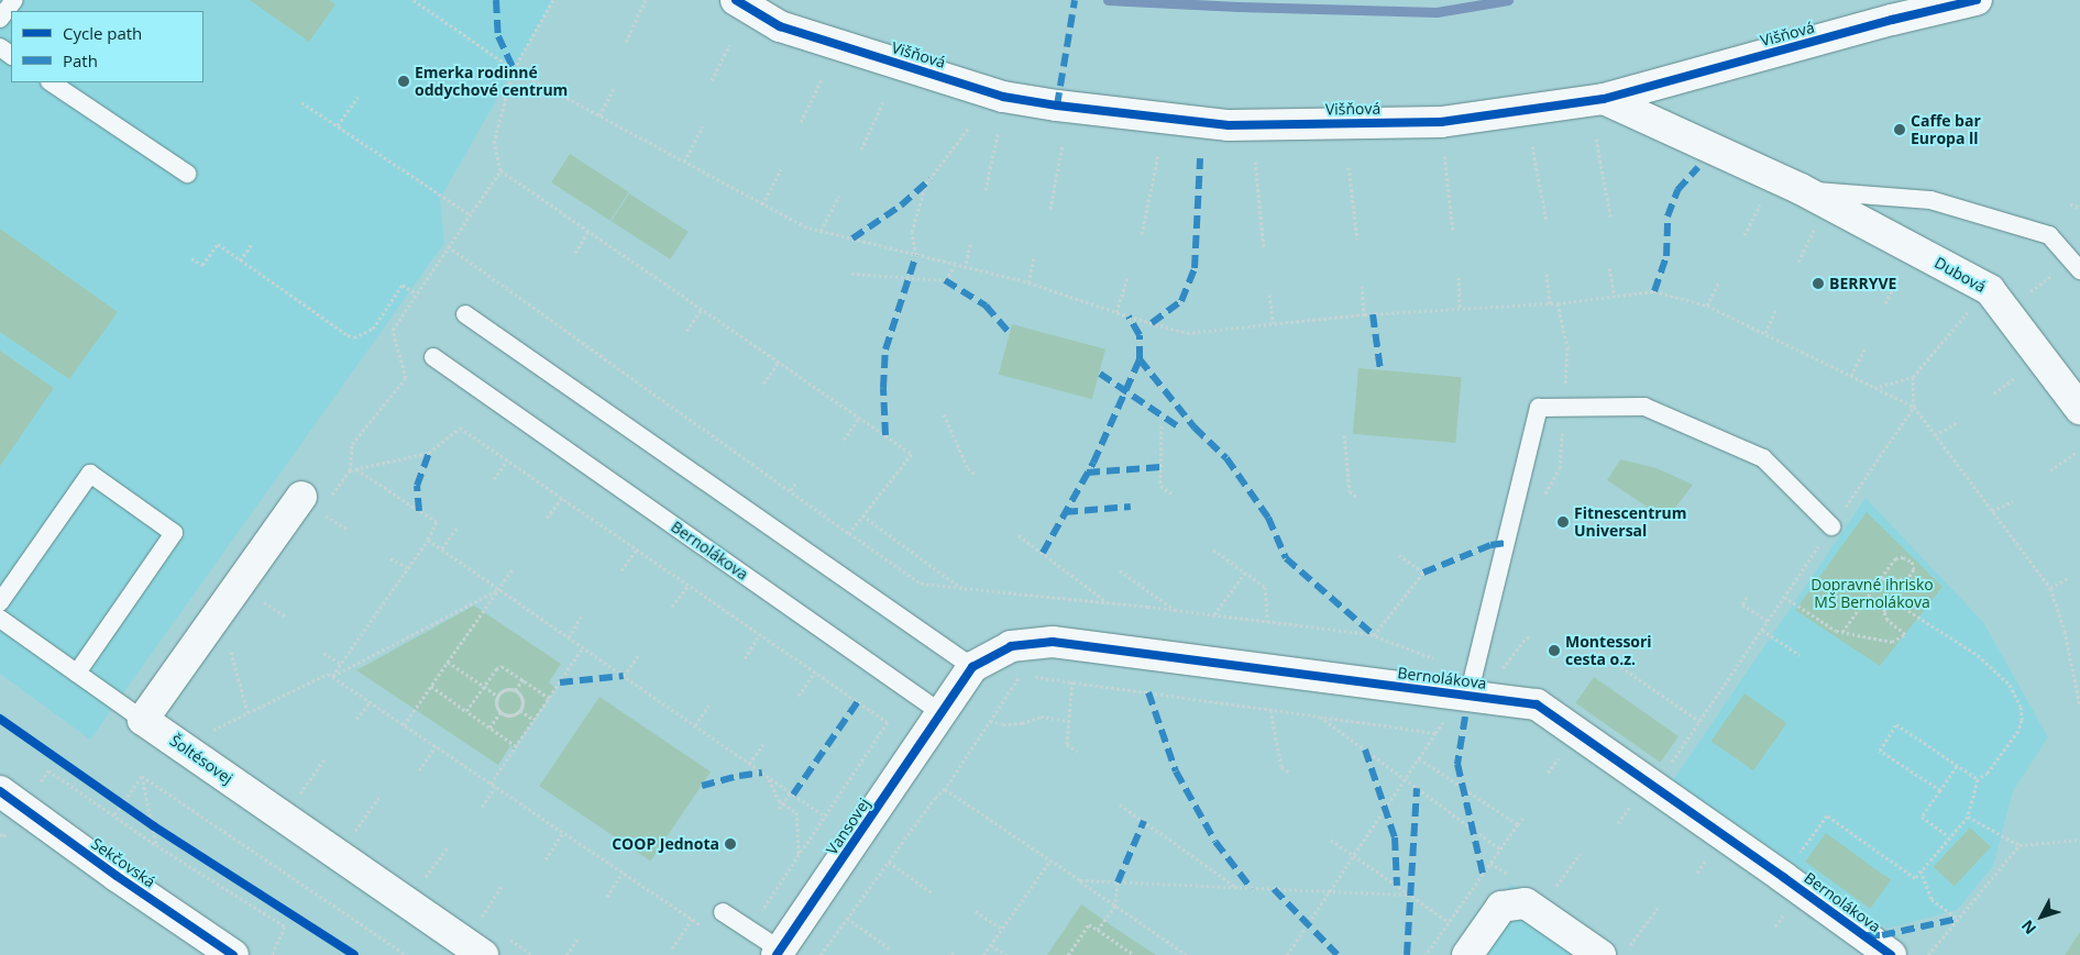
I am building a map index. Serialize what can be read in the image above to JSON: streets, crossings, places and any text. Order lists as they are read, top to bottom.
{
  "streets": {
    "street": [
      "Višňová",
      "Dubová",
      "Bernolákova",
      "Šoltésovej",
      "Vansovej",
      "Sekčovská"
    ]
  },
  "crossings": [
    ["Višňová", "Dubová"],
    ["Bernolákova", "Vansovej"]
  ],
  "parks": ["Dopravné ihrisko MŠ Bernolákova"],
  "places": [
    "Emerka rodinné oddychové centrum",
    "Caffe bar Europa ll",
    "BERRYVE",
    "Fitnescentrum Universal",
    "Montessori cesta o.z.",
    "COOP Jednota"
  ],
  "legend": ["Cycle path", "Path"],
  "north": "bottom left"
}
